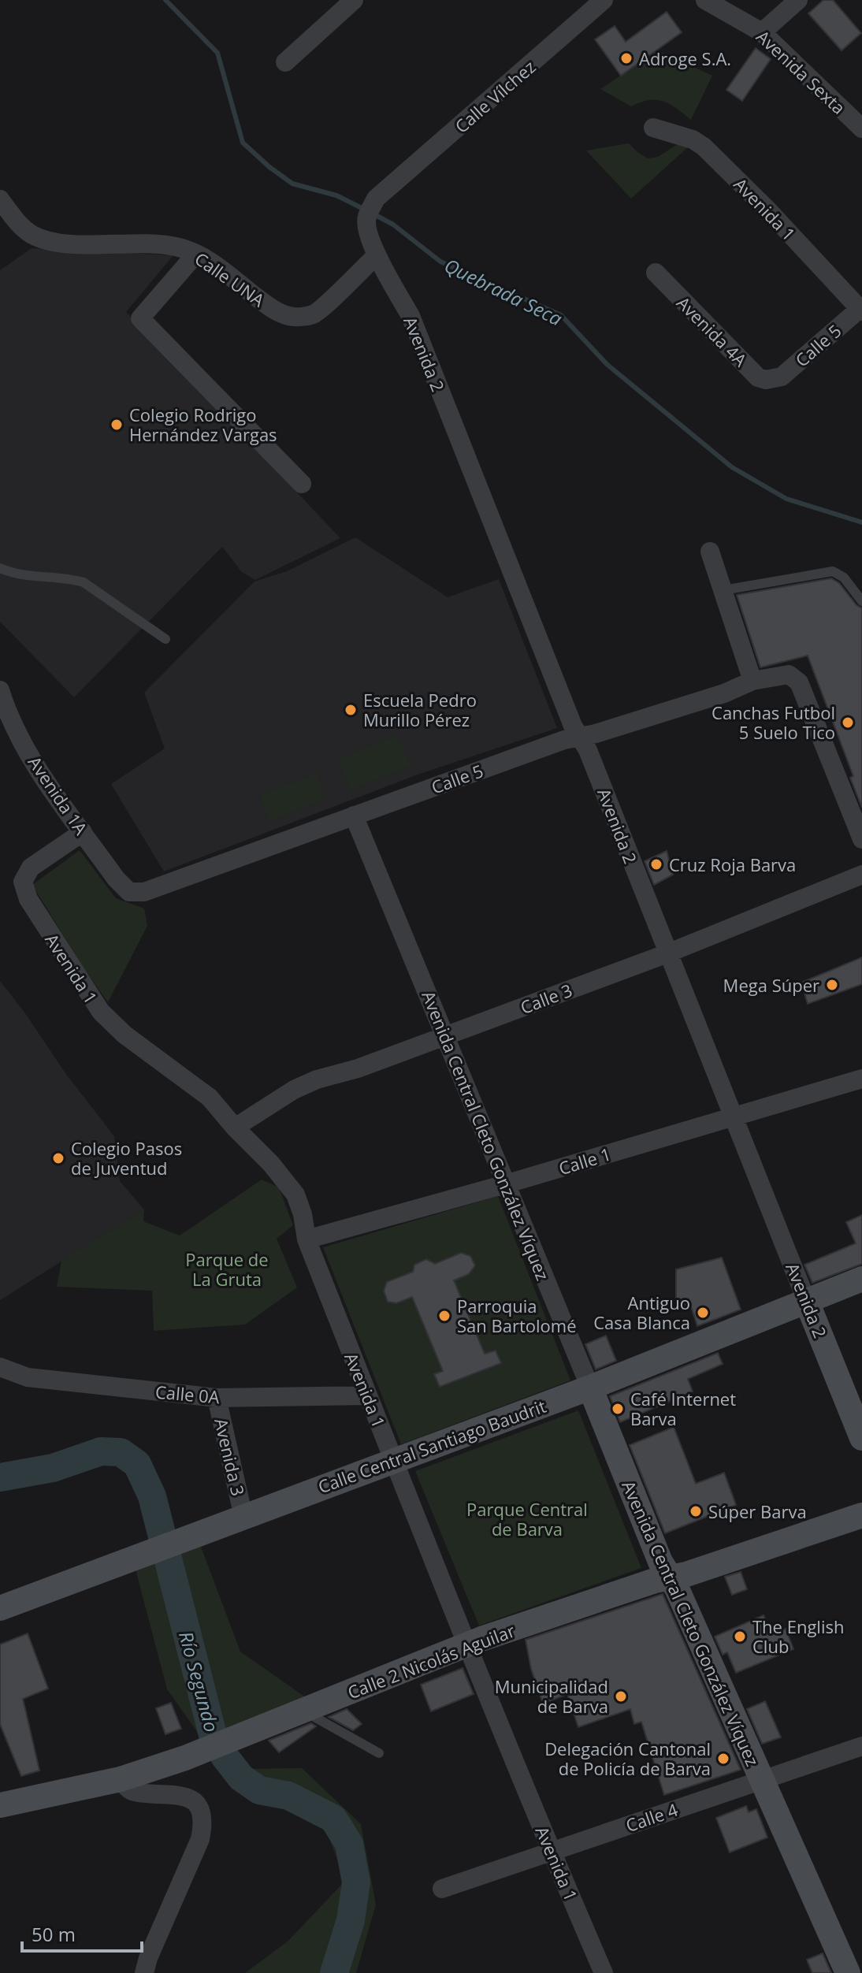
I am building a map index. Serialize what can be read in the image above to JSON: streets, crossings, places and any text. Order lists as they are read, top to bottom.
{
  "streets": {
    "main road": [
      "Avenida 2",
      "Avenida Central Cleto González Víquez",
      "Calle Central Santiago Baudrit",
      "Calle 2 Nicolás Aguilar"
    ],
    "street": [
      "Avenida Sexta",
      "Calle Vílchez",
      "Avenida 1",
      "Calle UNA",
      "Avenida 4A",
      "Calle 5",
      "Avenida 1A",
      "Calle 3",
      "Calle 1",
      "Calle 0A",
      "Avenida 3",
      "Calle 4"
    ]
  },
  "crossings": [
    ["Calle Vílchez", "Avenida 2"],
    ["Avenida 1", "Calle 5"],
    ["Avenida 1", "Avenida 1A"],
    ["Avenida 1", "Calle 3"],
    ["Avenida 1", "Calle 1"],
    ["Avenida 1", "Calle 0A"],
    ["Avenida 1", "Calle Central Santiago Baudrit"],
    ["Avenida 1", "Calle 2 Nicolás Aguilar"],
    ["Avenida 1", "Calle 4"],
    ["Calle UNA", "Avenida 2"],
    ["Avenida 4A", "Calle 5"],
    ["Calle 5", "Avenida 2"],
    ["Calle 5", "Avenida 1A"],
    ["Calle 5", "Avenida Central Cleto González Víquez"],
    ["Avenida 2", "Calle 3"],
    ["Avenida 2", "Calle 1"],
    ["Avenida 2", "Calle Central Santiago Baudrit"],
    ["Calle 3", "Avenida Central Cleto González Víquez"],
    ["Avenida Central Cleto González Víquez", "Calle 1"],
    ["Avenida Central Cleto González Víquez", "Calle Central Santiago Baudrit"],
    ["Avenida Central Cleto González Víquez", "Calle 2 Nicolás Aguilar"],
    ["Avenida Central Cleto González Víquez", "Calle 4"],
    ["Calle 0A", "Avenida 3"],
    ["Calle Central Santiago Baudrit", "Avenida 3"]
  ],
  "water": ["Quebrada Seca", "Río Segundo"],
  "parks": ["Parque de La Gruta", "Parque Central de Barva"],
  "places": [
    "Adroge S.A.",
    "Colegio Rodrigo Hernández Vargas",
    "Escuela Pedro Murillo Pérez",
    "Canchas Futbol 5 Suelo Tico",
    "Cruz Roja Barva",
    "Mega Súper",
    "Colegio Pasos de Juventud",
    "Antiguo Casa Blanca",
    "Parroquia San Bartolomé",
    "Café Internet Barva",
    "Súper Barva",
    "The English Club",
    "Municipalidad de Barva",
    "Delegación Cantonal de Policía de Barva"
  ],
  "scale_bar": "50 m"
}
